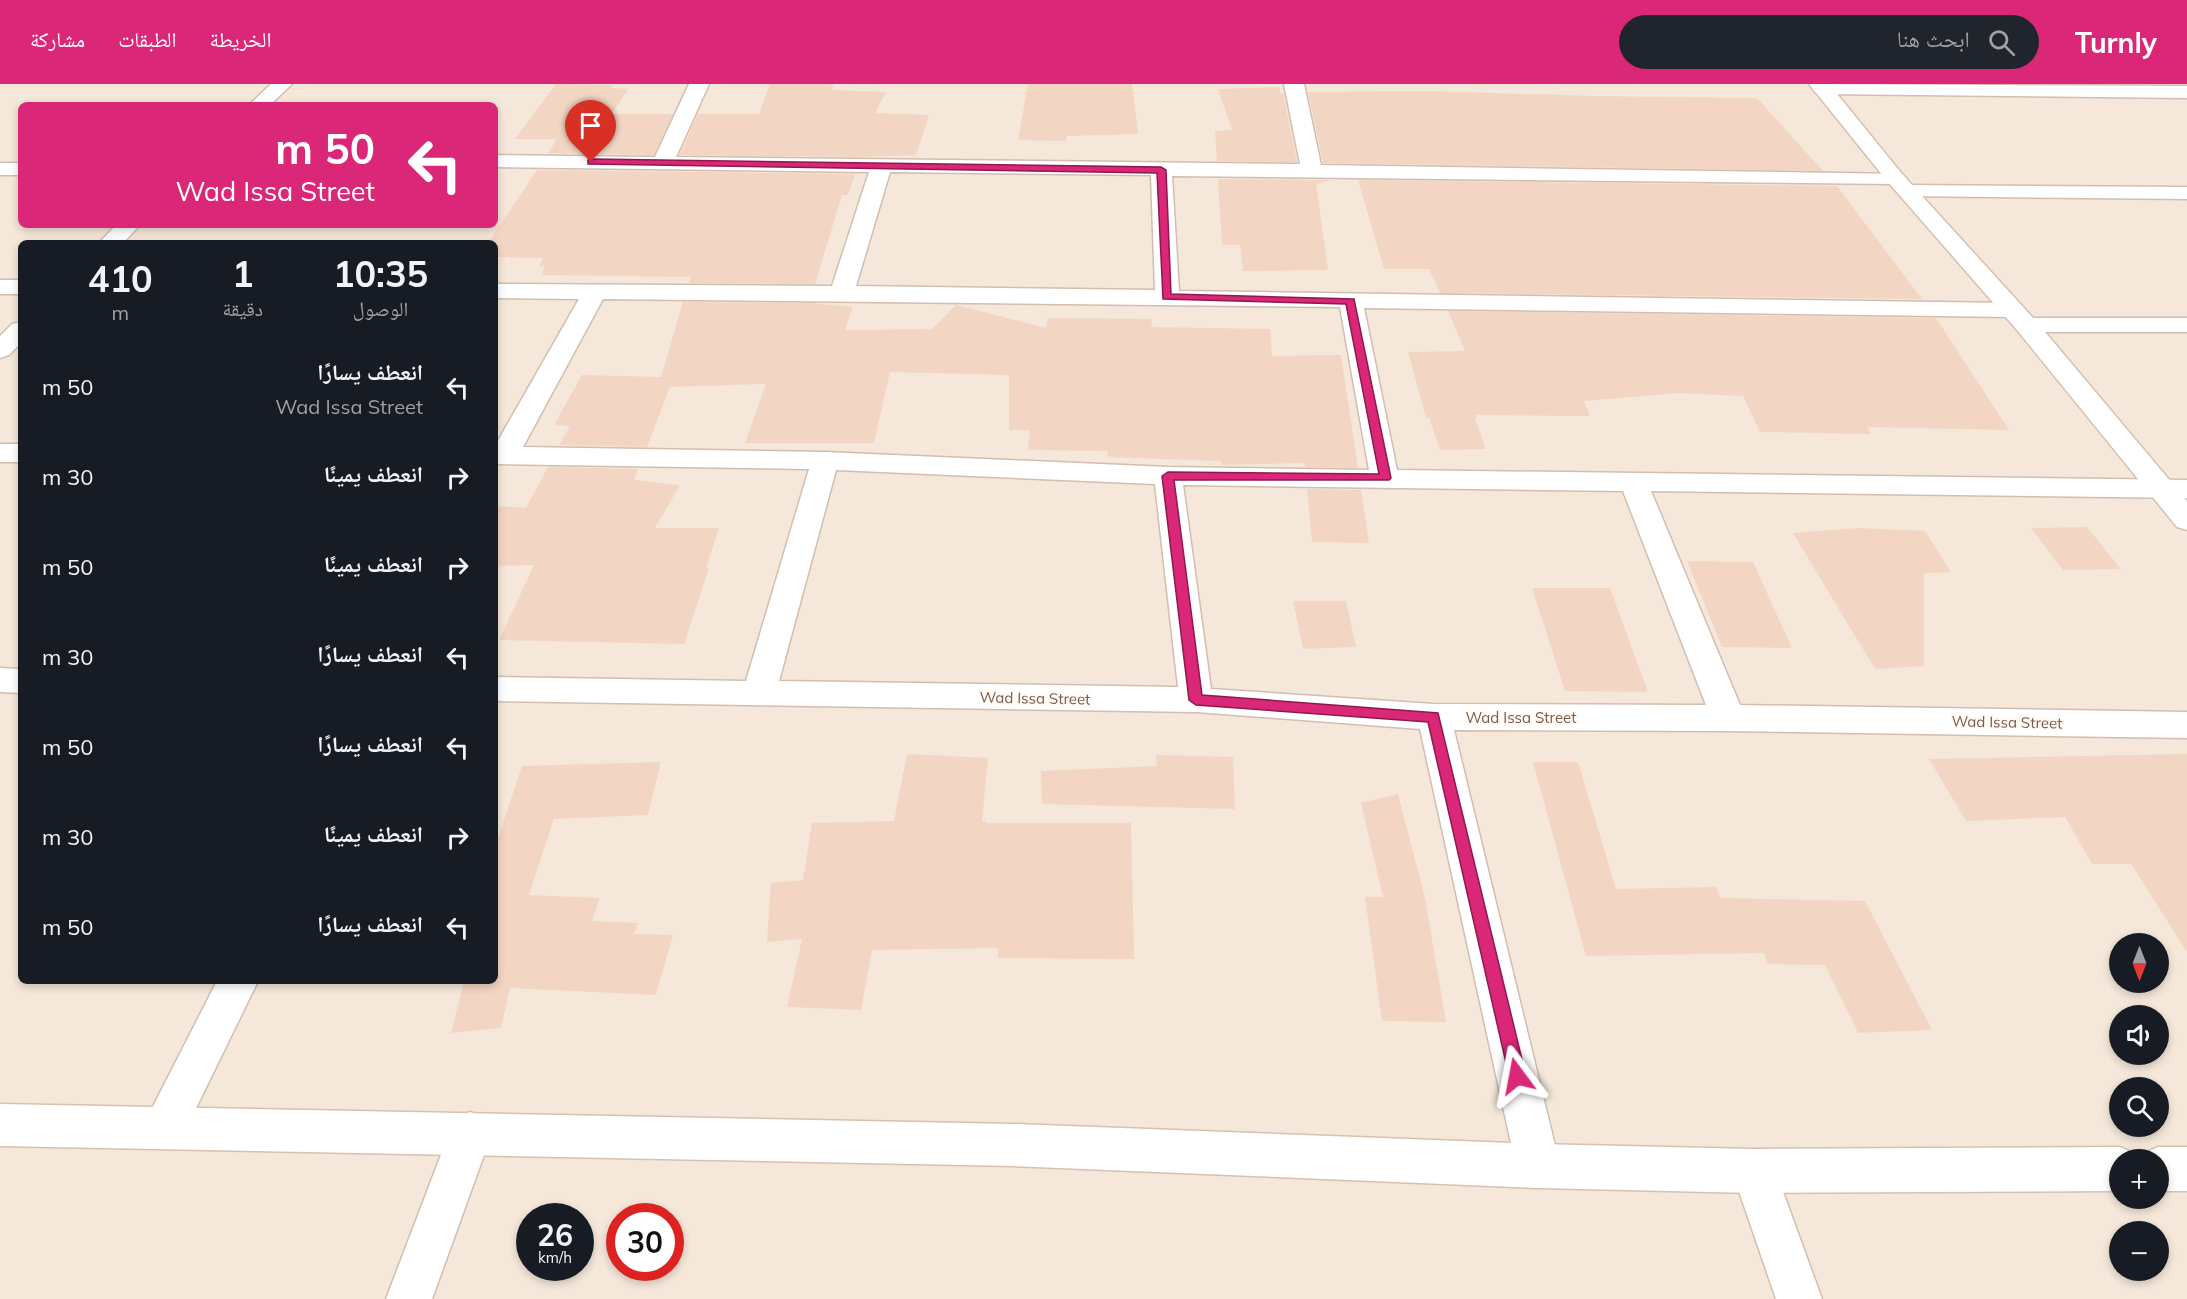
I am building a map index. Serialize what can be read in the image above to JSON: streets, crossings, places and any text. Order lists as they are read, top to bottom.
{
  "streets": {
    "street": ["Wad Issa Street"]
  },
  "north": "bottom",
  "page": {
    "header": "Turnly",
    "search": "ابحث هنا",
    "nav": ["الخريطة", "الطبقات", "مشاركة"],
    "turn": ["50 m", "Wad Issa Street"],
    "eta": [
      "10:35",
      "الوصول",
      "1",
      "دقيقة",
      "410",
      "m"
    ],
    "list": [
      {
        "name": "انعطف يسارًا",
        "note": "Wad Issa Street",
        "value": "50 m"
      },
      {
        "name": "انعطف يمينًا",
        "value": "30 m"
      },
      {
        "name": "انعطف يمينًا",
        "value": "50 m"
      },
      {
        "name": "انعطف يسارًا",
        "value": "30 m"
      },
      {
        "name": "انعطف يسارًا",
        "value": "50 m"
      },
      {
        "name": "انعطف يمينًا",
        "value": "30 m"
      },
      {
        "name": "انعطف يسارًا",
        "value": "50 m"
      }
    ],
    "map_buttons": ["+", "−"],
    "speed": "26 km/h",
    "limit": "30"
  }
}
